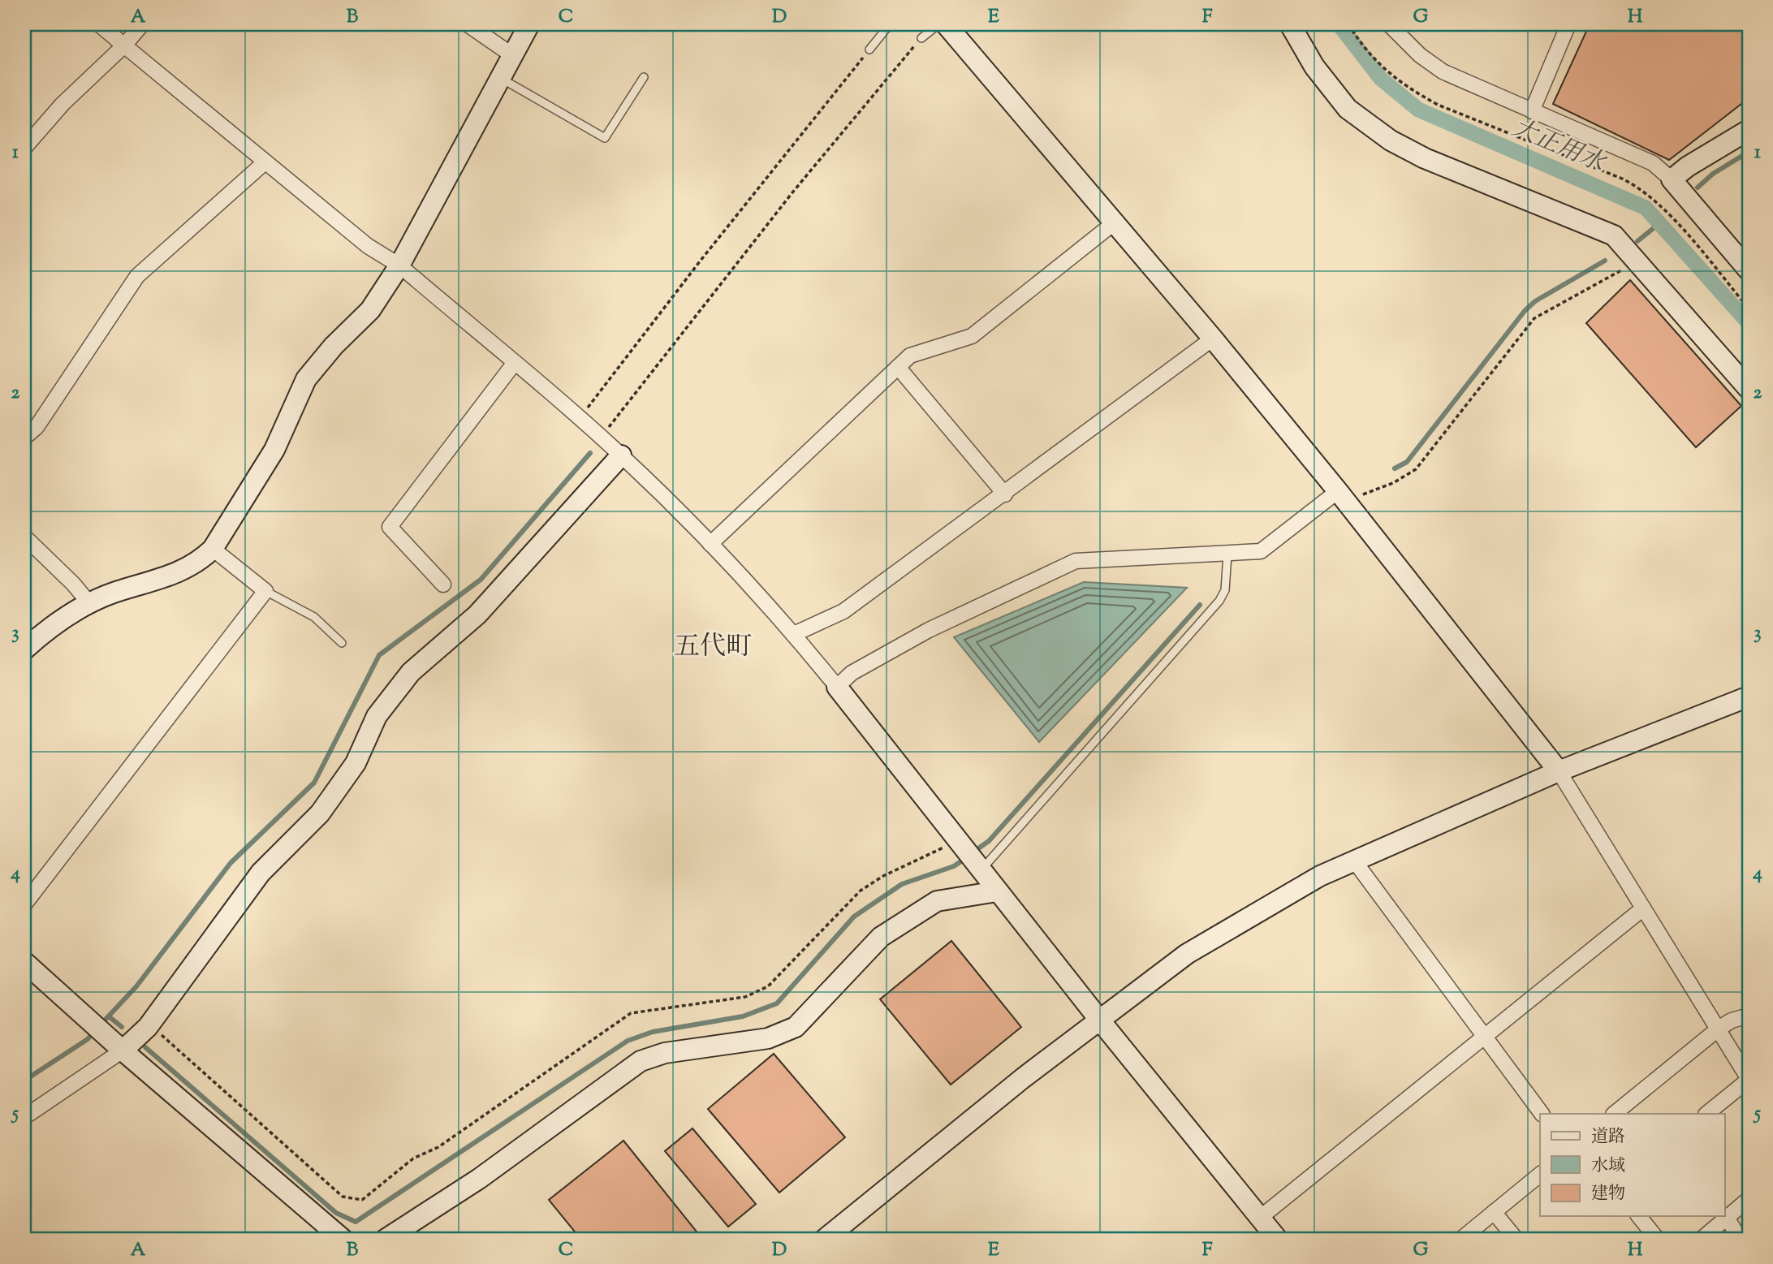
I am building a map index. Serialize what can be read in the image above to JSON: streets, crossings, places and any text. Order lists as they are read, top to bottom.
{
  "districts": ["五代町"],
  "water": ["大正用水"],
  "legend": ["道路", "水域", "建物"],
  "grid": {
    "columns": [
      "A",
      "B",
      "C",
      "D",
      "E",
      "F",
      "G",
      "H"
    ],
    "rows": [
      "1",
      "2",
      "3",
      "4",
      "5"
    ]
  }
}
